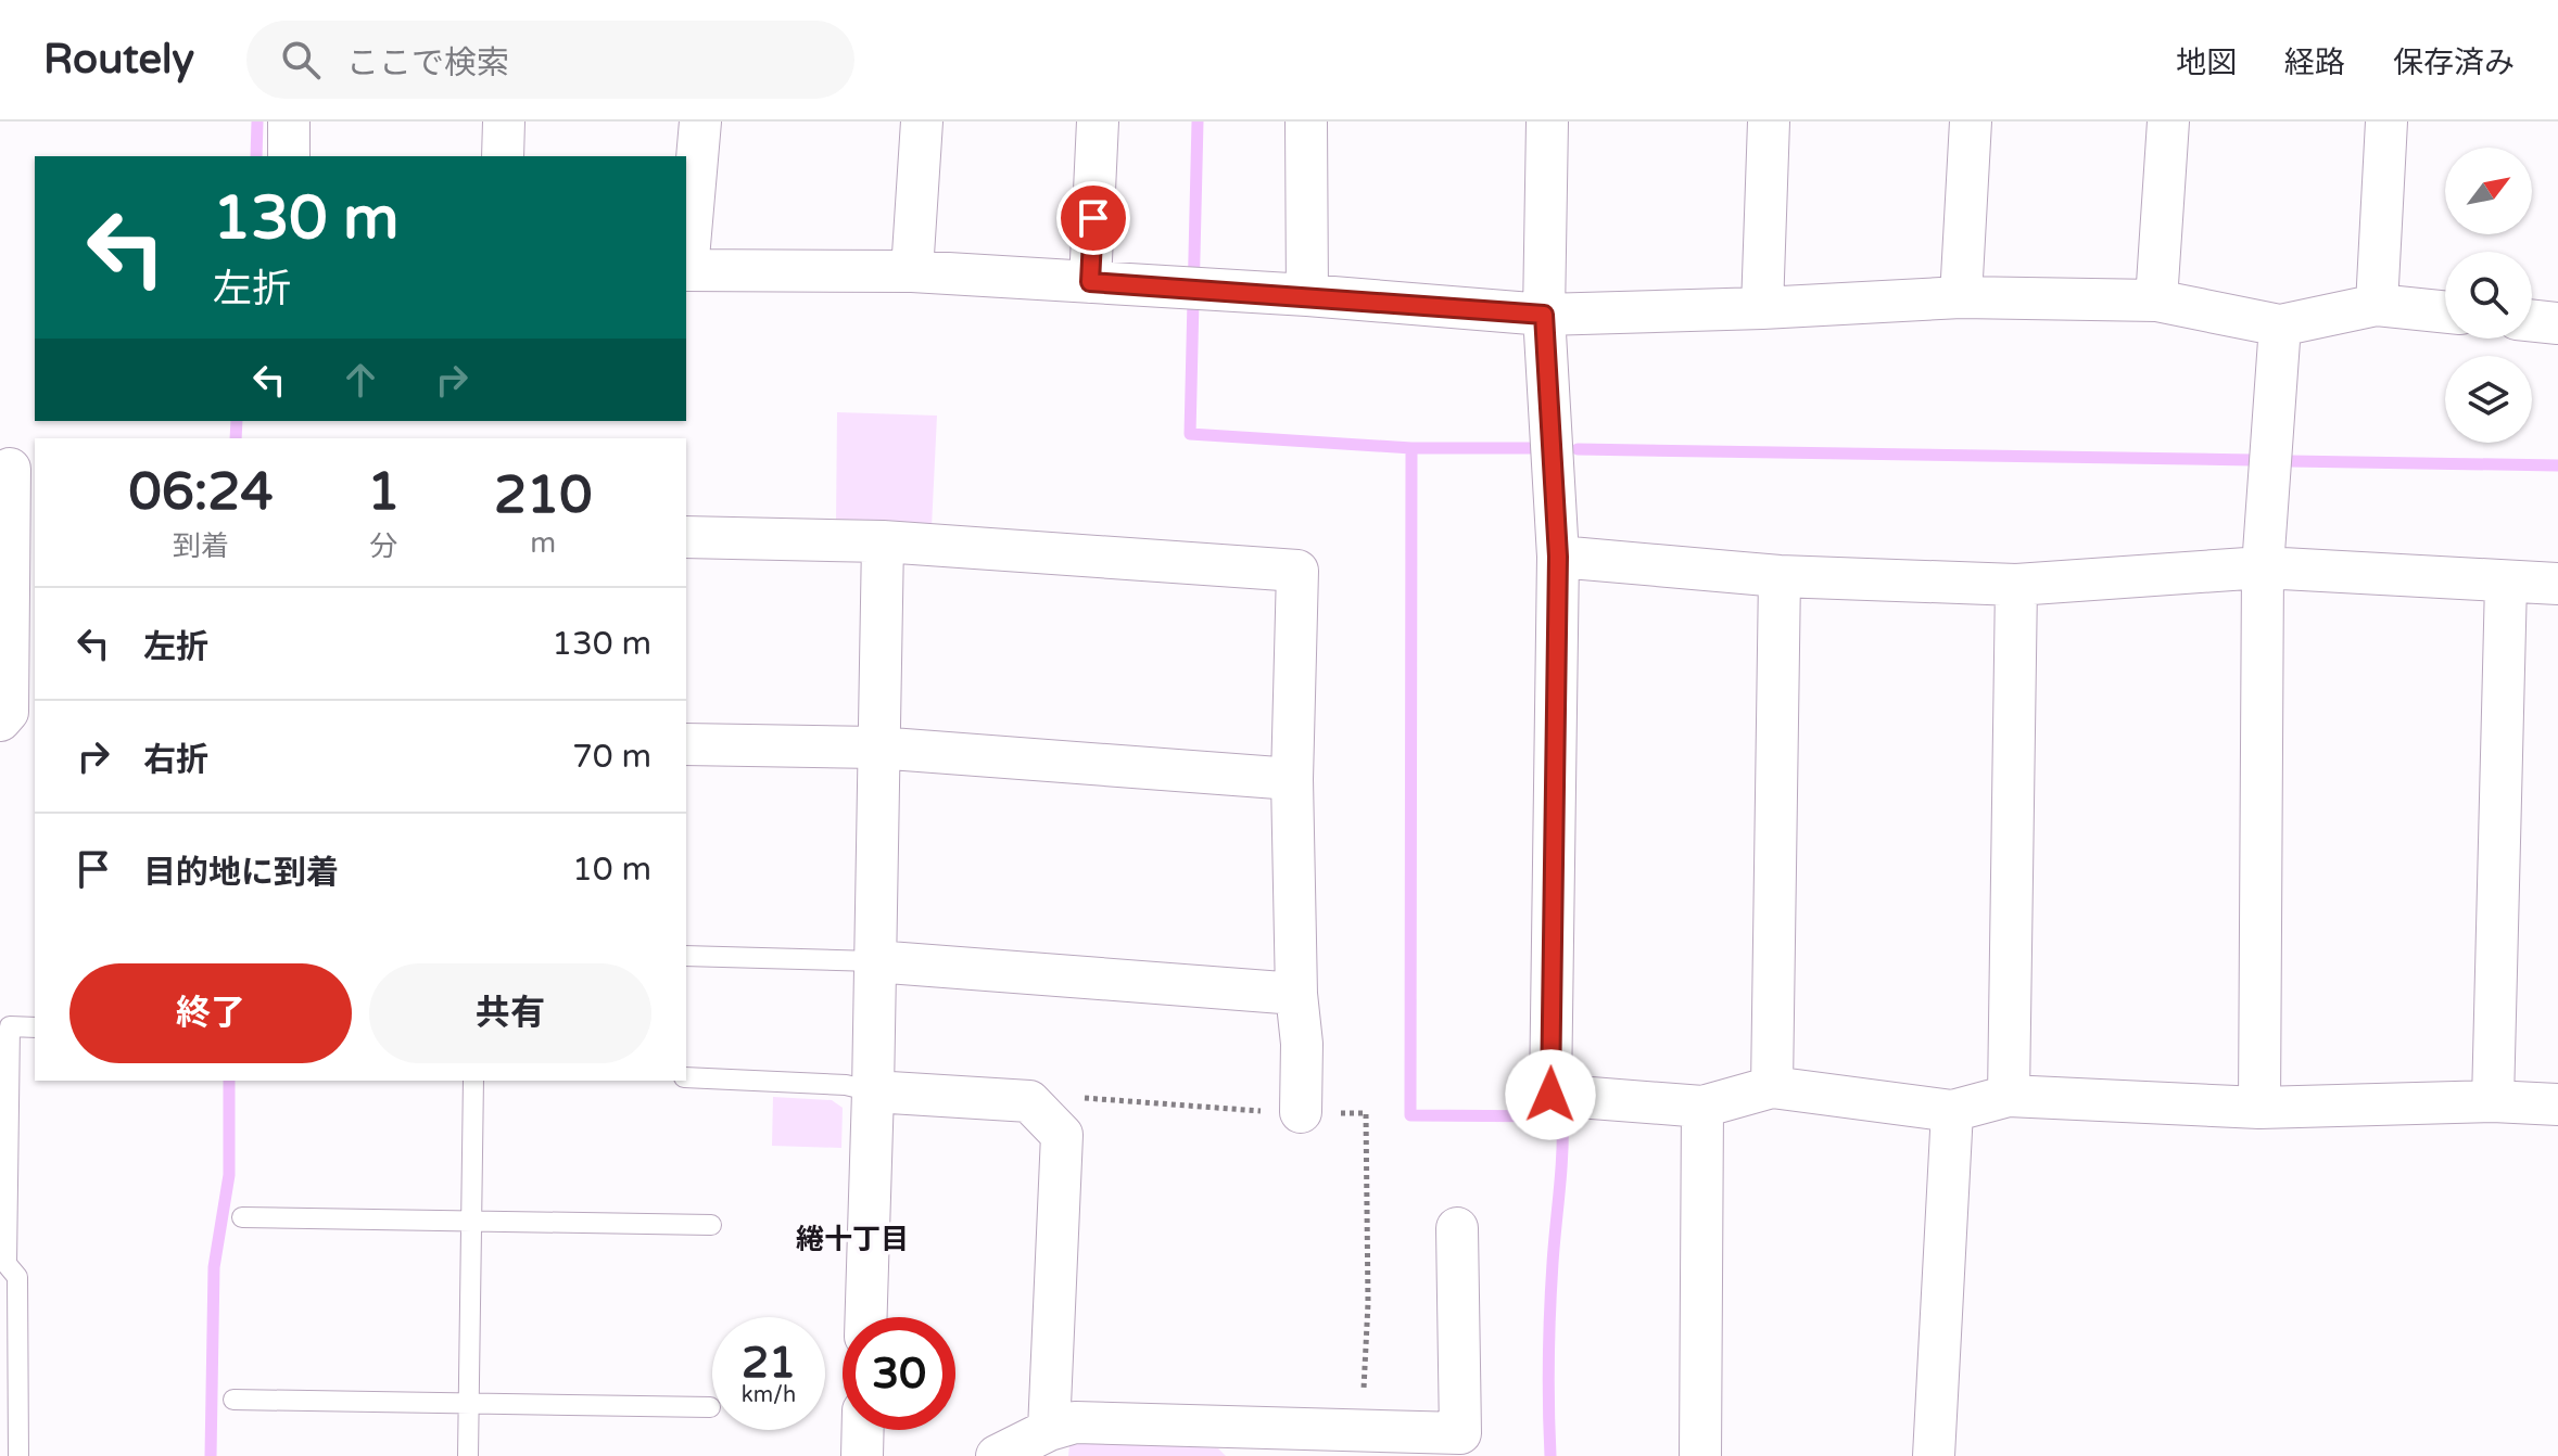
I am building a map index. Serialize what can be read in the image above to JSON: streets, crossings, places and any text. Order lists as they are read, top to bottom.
{
  "districts": ["綣十丁目"],
  "north": "top right",
  "page": {
    "header": "Routely",
    "search": "ここで検索",
    "nav": ["地図", "経路", "保存済み"],
    "turn": ["130 m", "左折"],
    "eta": [
      "06:24",
      "到着",
      "1",
      "分",
      "210",
      "m"
    ],
    "list": [
      {
        "name": "左折",
        "value": "130 m"
      },
      {
        "name": "右折",
        "value": "70 m"
      },
      {
        "name": "目的地に到着",
        "value": "10 m"
      }
    ],
    "buttons": ["終了", "共有"],
    "speed": "21 km/h",
    "limit": "30"
  }
}
